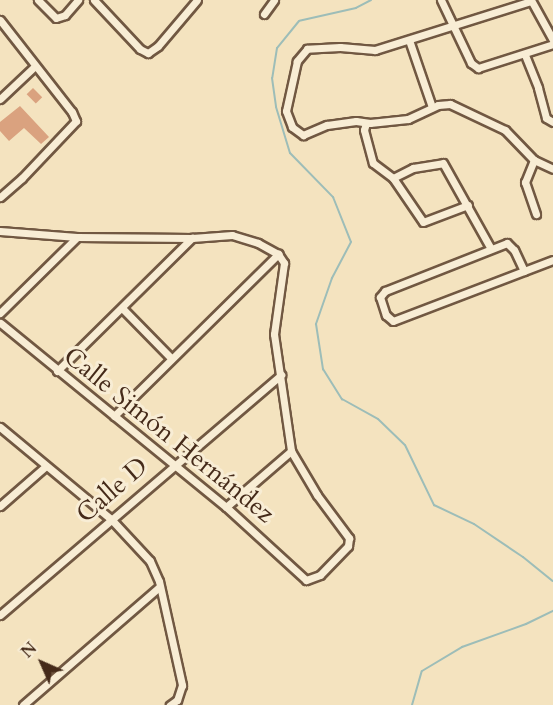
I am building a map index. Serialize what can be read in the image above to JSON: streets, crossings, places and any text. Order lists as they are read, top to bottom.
{
  "streets": {
    "street": ["Calle Simón Hernández", "Calle D"]
  },
  "crossings": [
    ["Calle Simón Hernández", "Calle D"]
  ],
  "north": "top left"
}
